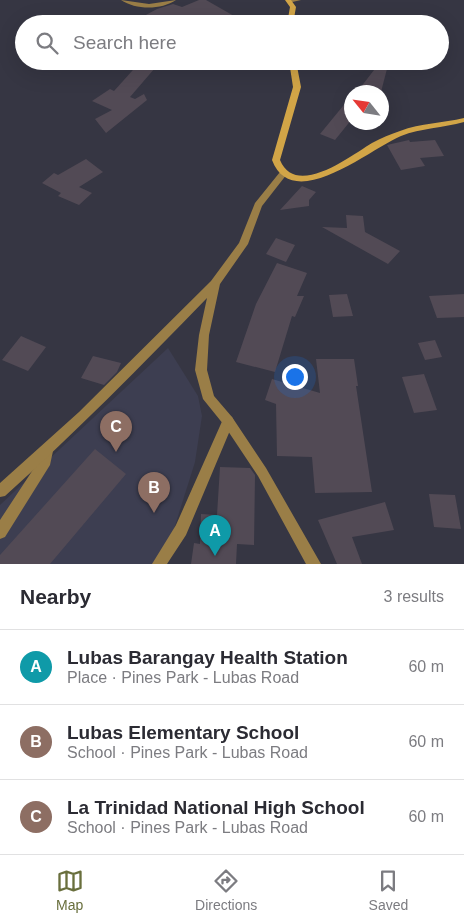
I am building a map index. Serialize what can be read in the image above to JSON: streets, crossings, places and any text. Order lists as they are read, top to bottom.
{
  "north": "top left",
  "page": {
    "search": "Search here",
    "pins": ["C", "B", "A"],
    "heading": ["Nearby", "3 results"],
    "list": [
      {
        "mark": "A",
        "name": "Lubas Barangay Health Station",
        "note": "Place · Pines Park - Lubas Road",
        "value": "60 m"
      },
      {
        "mark": "B",
        "name": "Lubas Elementary School",
        "note": "School · Pines Park - Lubas Road",
        "value": "60 m"
      },
      {
        "mark": "C",
        "name": "La Trinidad National High School",
        "note": "School · Pines Park - Lubas Road",
        "value": "60 m"
      }
    ],
    "nav": ["Map", "Directions", "Saved"]
  }
}
